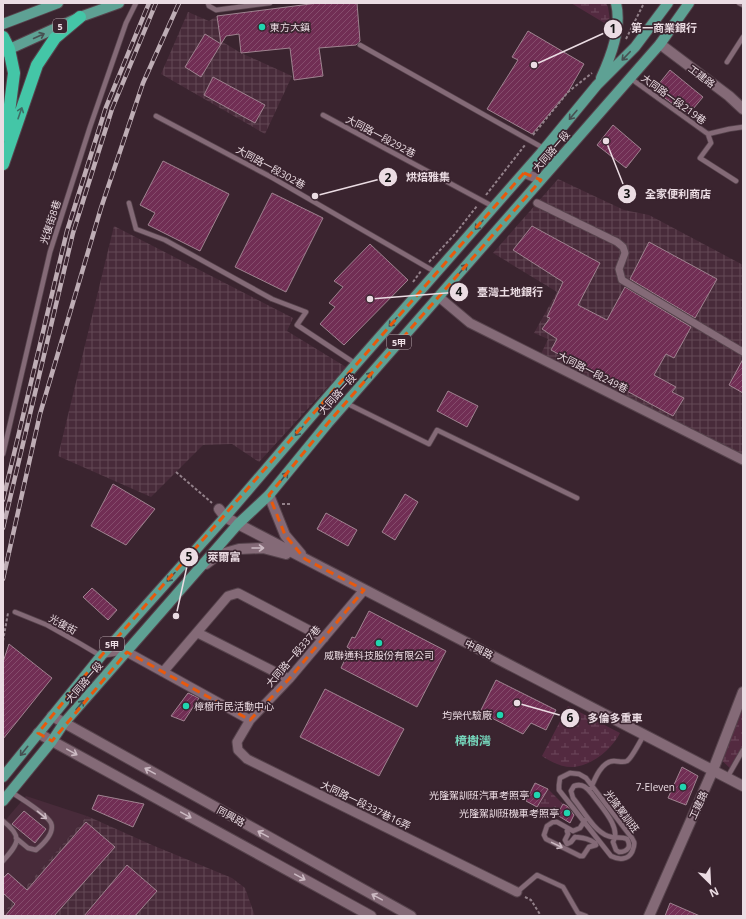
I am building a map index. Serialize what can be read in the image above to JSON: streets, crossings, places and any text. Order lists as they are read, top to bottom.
{
  "streets": {
    "main road": ["5", "大同路一段", "5甲"],
    "street": [
      "工建路",
      "大同路一段249巷",
      "中興路",
      "大同路一段337巷",
      "大同路一段337巷16弄",
      "同興路"
    ],
    "lane": [
      "大同路一段219巷",
      "大同路一段292巷",
      "大同路一段302巷",
      "光復街8巷",
      "光復街",
      "光隆駕訓班"
    ]
  },
  "crossings": [
    ["工建路", "大同路一段"],
    ["工建路", "中興路"],
    ["大同路一段219巷", "大同路一段"],
    ["大同路一段292巷", "大同路一段"],
    ["大同路一段", "大同路一段302巷"],
    ["大同路一段", "大同路一段249巷"],
    ["大同路一段", "光復街"],
    ["大同路一段", "中興路"],
    ["大同路一段", "同興路"],
    ["中興路", "大同路一段337巷"],
    ["中興路", "光隆駕訓班"],
    ["大同路一段337巷", "大同路一段337巷16弄"]
  ],
  "districts": ["樟樹灣"],
  "places": [
    "東方大鎮",
    "第一商業銀行",
    "全家便利商店",
    "烘焙雅集",
    "臺灣土地銀行",
    "萊爾富",
    "威聯通科技股份有限公司",
    "多倫多重車",
    "樟樹市民活動中心",
    "均榮代驗廠",
    "7-Eleven",
    "光隆駕訓班汽車考照亭",
    "光隆駕訓班機車考照亭"
  ],
  "north": "bottom right"
}
